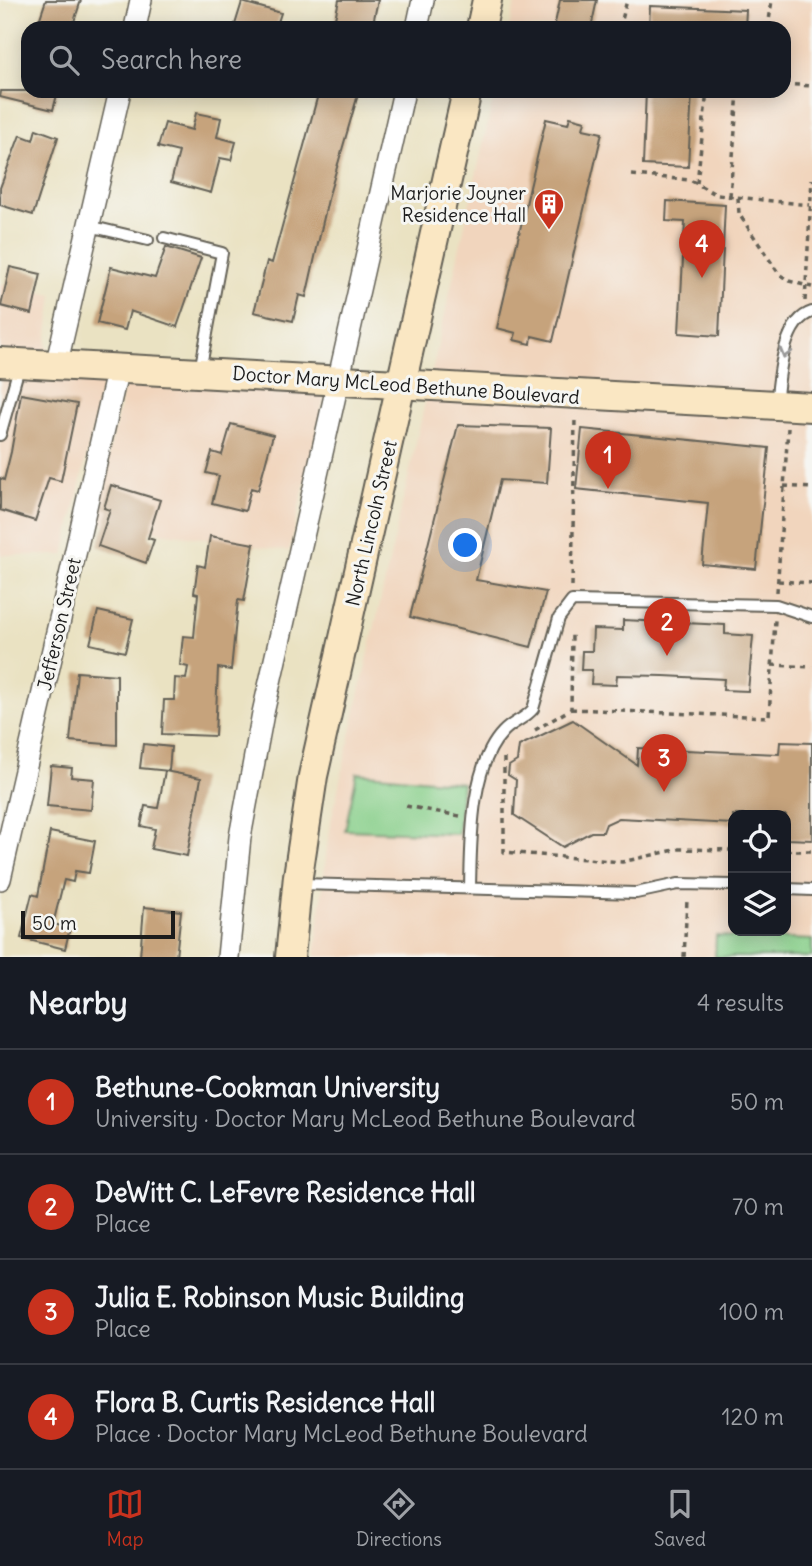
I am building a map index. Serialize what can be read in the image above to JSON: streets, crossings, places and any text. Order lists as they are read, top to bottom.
{
  "streets": {
    "street": ["Doctor Mary McLeod Bethune Boulevard", "North Lincoln Street", "Jefferson Street"]
  },
  "crossings": [
    ["Doctor Mary McLeod Bethune Boulevard", "North Lincoln Street"],
    ["Doctor Mary McLeod Bethune Boulevard", "Jefferson Street"]
  ],
  "places": {
    "building": ["Marjorie Joyner Residence Hall"]
  },
  "scale_bar": "50 m",
  "page": {
    "search": "Search here",
    "pins": [
      "4",
      "1",
      "2",
      "3"
    ],
    "scale": "50 m",
    "heading": ["Nearby", "4 results"],
    "list": [
      {
        "mark": "1",
        "name": "Bethune-Cookman University",
        "note": "University · Doctor Mary McLeod Bethune Boulevard",
        "value": "50 m"
      },
      {
        "mark": "2",
        "name": "DeWitt C. LeFevre Residence Hall",
        "note": "Place",
        "value": "70 m"
      },
      {
        "mark": "3",
        "name": "Julia E. Robinson Music Building",
        "note": "Place",
        "value": "100 m"
      },
      {
        "mark": "4",
        "name": "Flora B. Curtis Residence Hall",
        "note": "Place · Doctor Mary McLeod Bethune Boulevard",
        "value": "120 m"
      }
    ],
    "nav": ["Map", "Directions", "Saved"]
  }
}
